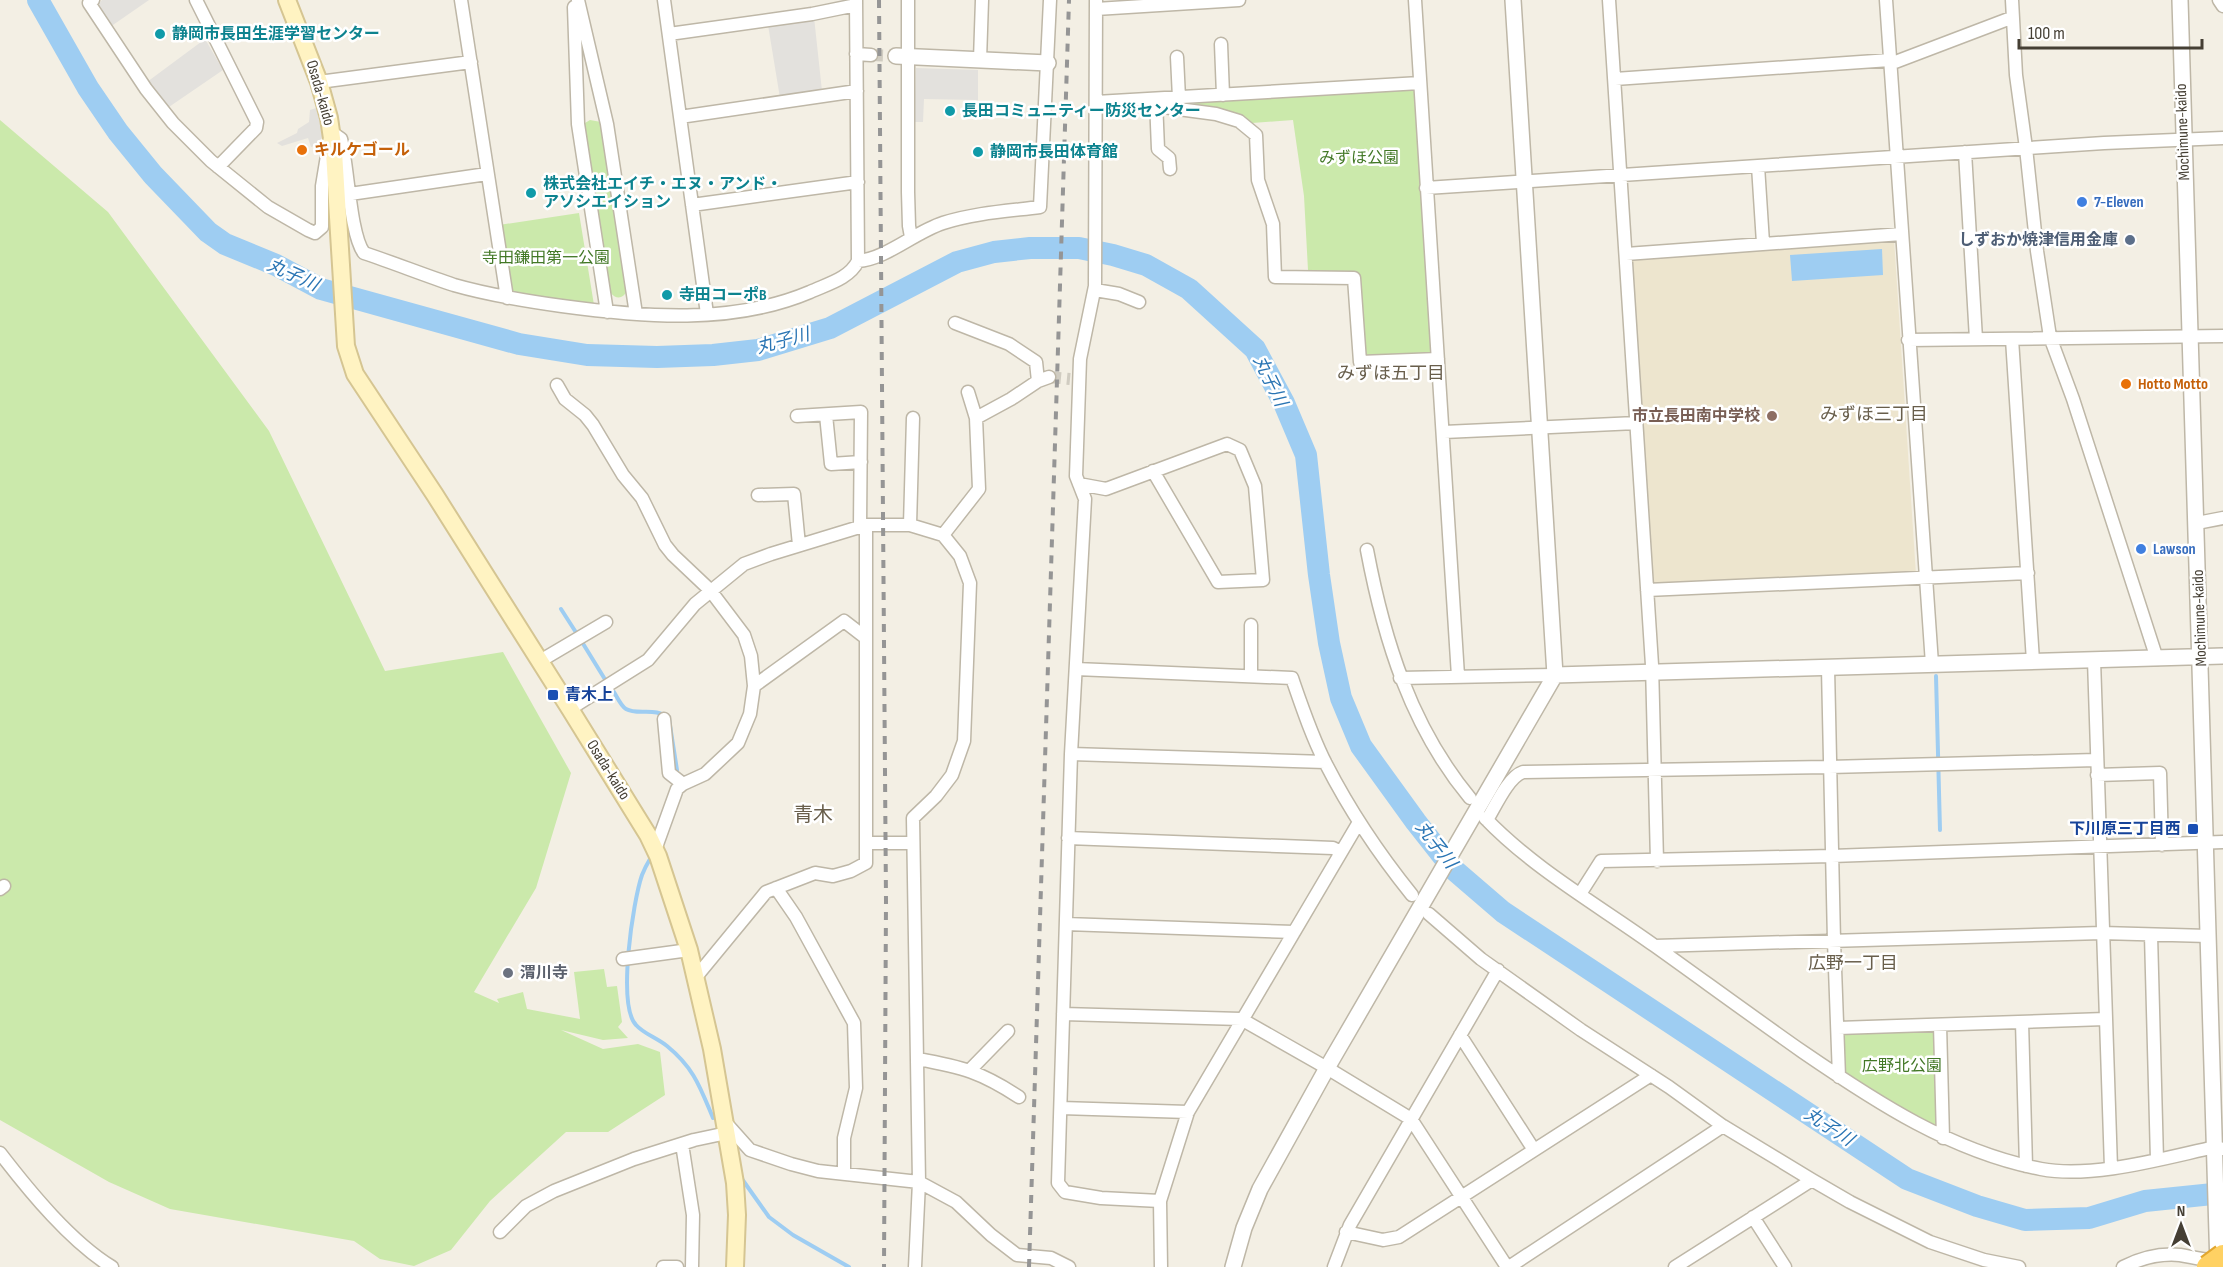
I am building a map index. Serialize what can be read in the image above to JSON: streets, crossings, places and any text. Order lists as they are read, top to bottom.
{
  "streets": {
    "main road": ["Osada-kaido"],
    "street": ["Mochimune-kaido"]
  },
  "districts": [
    "みずほ五丁目",
    "みずほ三丁目",
    "青木",
    "広野一丁目"
  ],
  "water": ["丸子川"],
  "parks": ["みずほ公園", "寺田鎌田第一公園", "広野北公園"],
  "places": {
    "other": [
      "静岡市長田生涯学習センター",
      "長田コミュニティー防災センター",
      "キルケゴール",
      "静岡市長田体育館",
      "株式会社エイチ・エヌ・アンド・ アソシエイション",
      "7-Eleven",
      "しずおか焼津信用金庫",
      "寺田コーポB",
      "Hotto Motto",
      "市立長田南中学校",
      "Lawson",
      "渭川寺"
    ],
    "transit": ["青木上", "下川原三丁目西"]
  },
  "scale_bar": "100 m",
  "north": "top"
}
